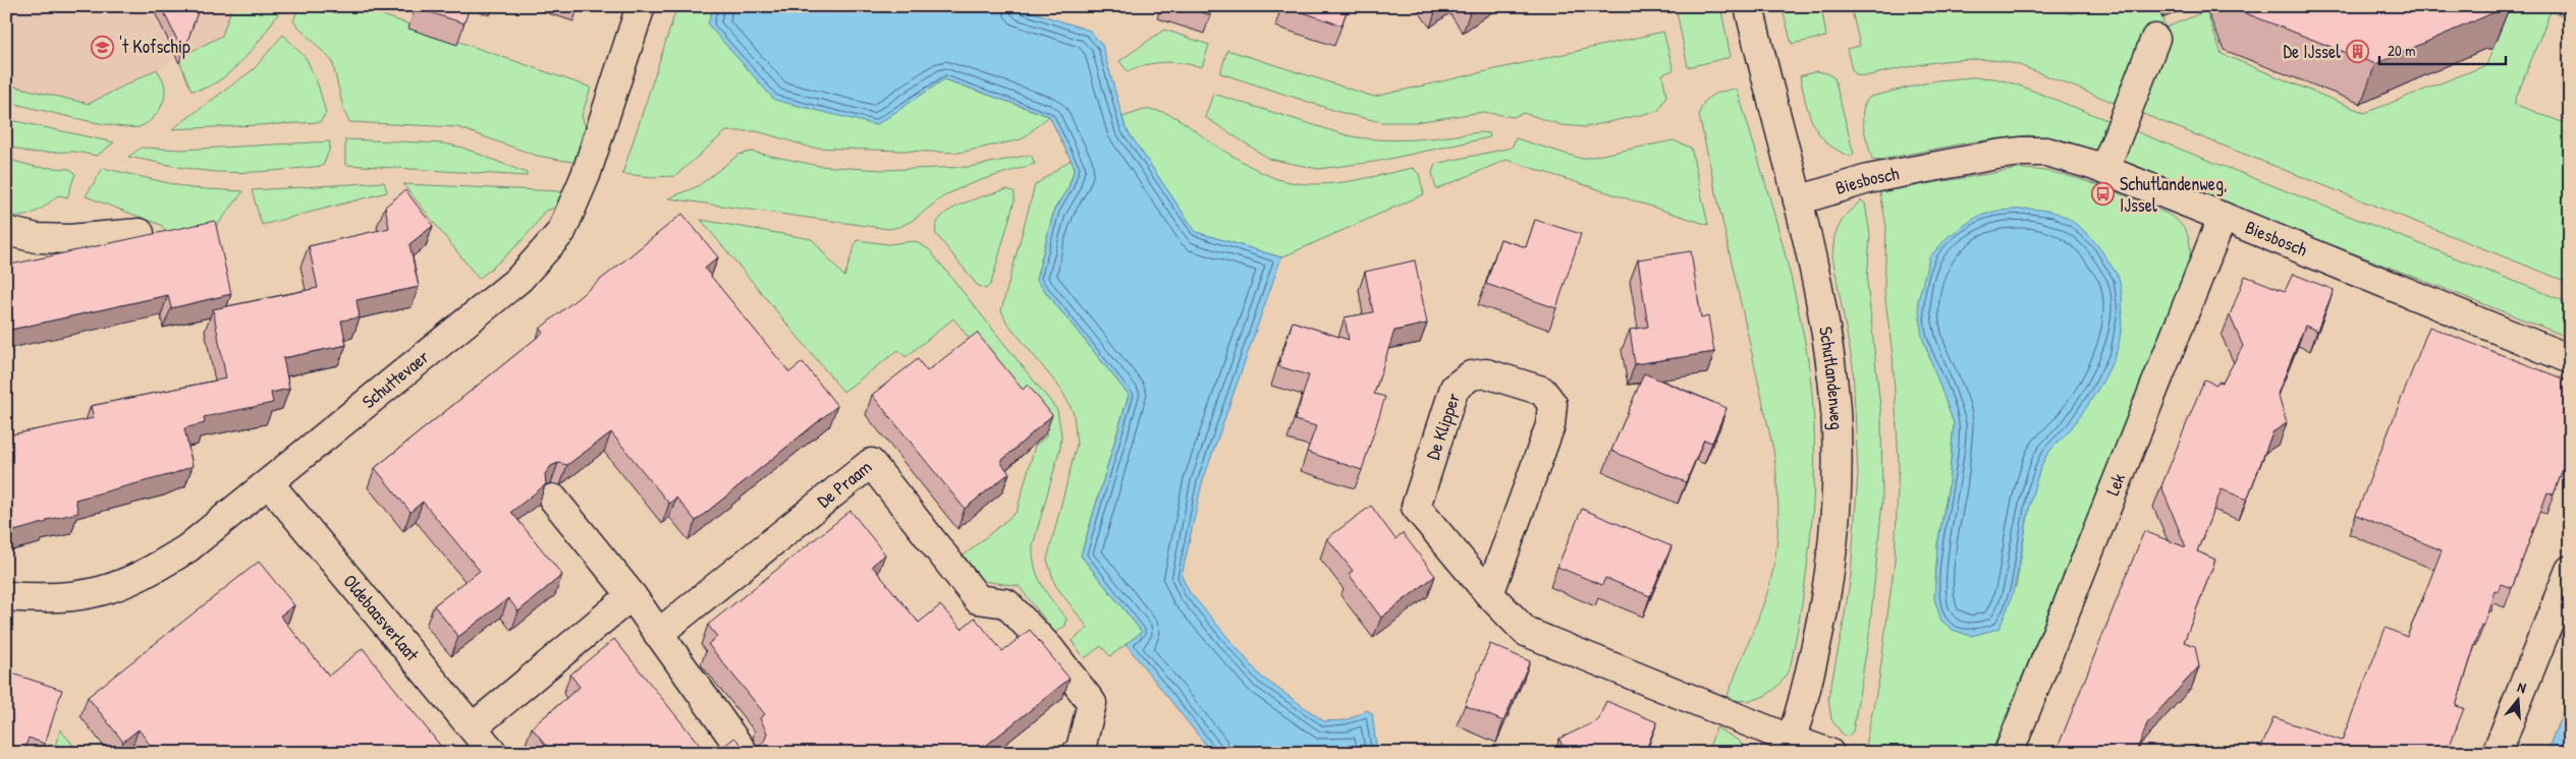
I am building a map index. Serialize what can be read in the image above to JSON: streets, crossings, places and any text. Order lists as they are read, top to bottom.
{
  "streets": {
    "street": [
      "Biesbosch",
      "Schutlandenweg",
      "Schuttevaer",
      "De Klipper",
      "Lek",
      "De Praam",
      "Oldebaasverlaat"
    ]
  },
  "crossings": [
    ["Biesbosch", "Schutlandenweg"],
    ["Biesbosch", "Lek"],
    ["Schutlandenweg", "De Klipper"],
    ["Schuttevaer", "Oldebaasverlaat"]
  ],
  "places": {
    "school or university": ["'t Kofschip"],
    "building": ["De IJssel"],
    "bus stop": ["Schutlandenweg, IJssel"]
  },
  "scale_bar": "20 m",
  "north": "top"
}
